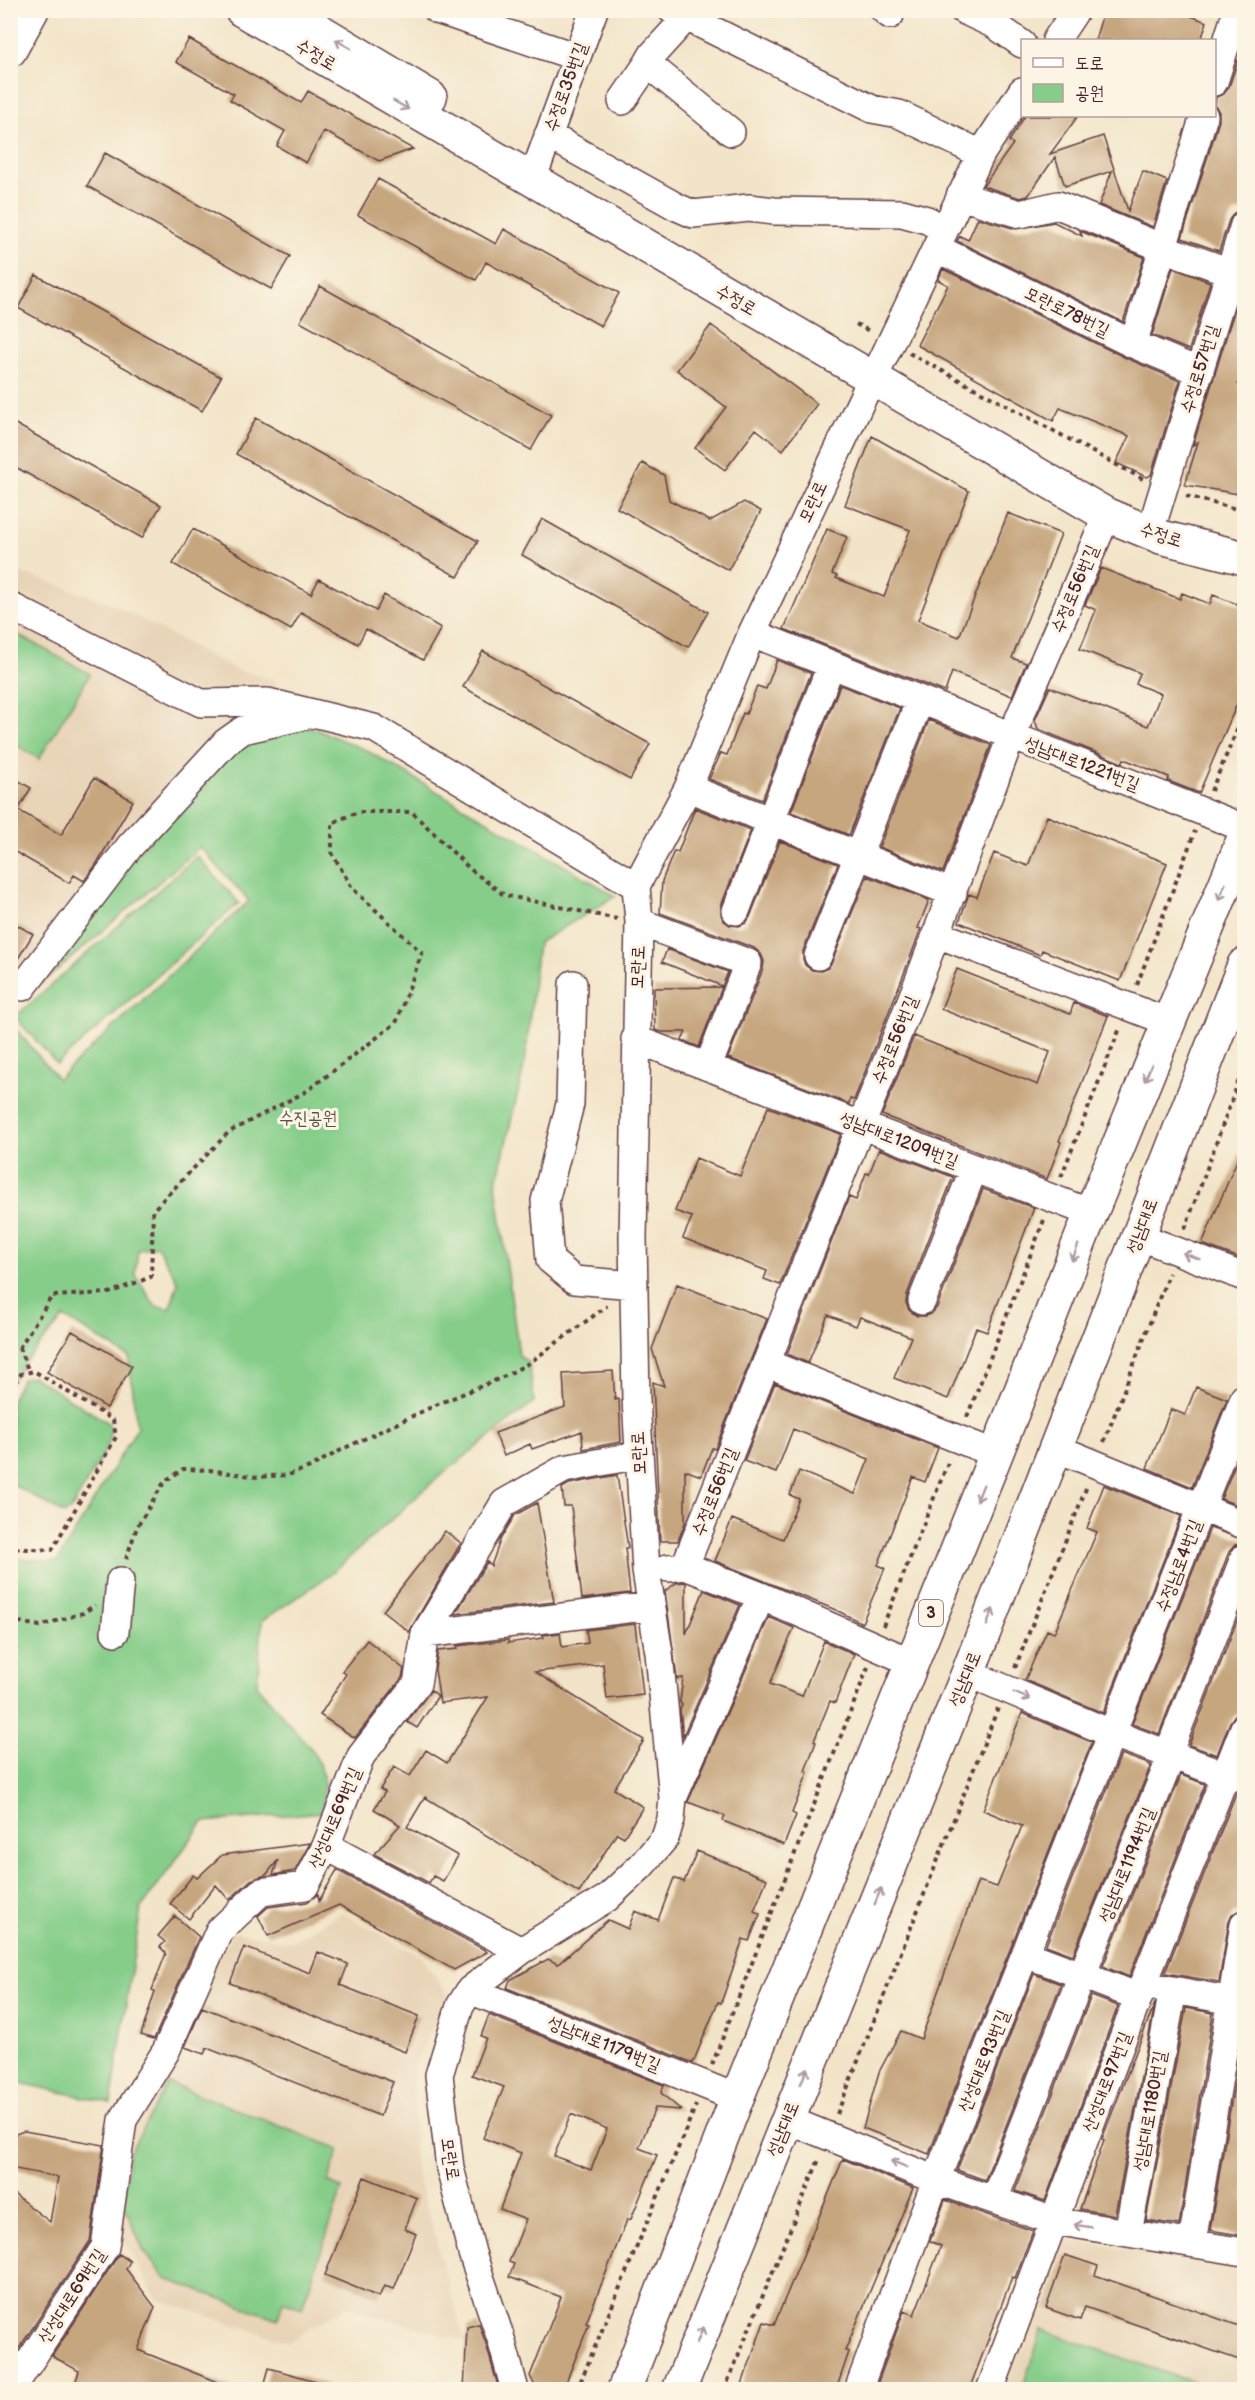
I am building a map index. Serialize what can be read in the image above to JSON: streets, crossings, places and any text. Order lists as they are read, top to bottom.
{
  "streets": {
    "main road": ["수정로", "성남대로", "3"],
    "street": [
      "수정로35번길",
      "모란로78번길",
      "수정로57번길",
      "모란로",
      "수정로56번길",
      "성남대로1221번길",
      "성남대로1209번길",
      "수정남로4번길",
      "산성대로69번길",
      "성남대로1194번길",
      "성남대로1179번길",
      "산성대로93번길",
      "산성대로97번길",
      "성남대로1180번길"
    ]
  },
  "crossings": [
    ["수정로", "수정로35번길"],
    ["수정로", "모란로78번길"],
    ["수정로", "수정로57번길"],
    ["수정로", "모란로"],
    ["수정로", "수정로56번길"],
    ["수정로35번길", "모란로78번길"],
    ["모란로78번길", "수정로57번길"],
    ["모란로78번길", "모란로"],
    ["모란로", "성남대로1221번길"],
    ["모란로", "성남대로1209번길"],
    ["모란로", "산성대로69번길"],
    ["모란로", "성남대로1179번길"],
    ["수정로56번길", "성남대로1221번길"],
    ["수정로56번길", "성남대로1209번길"],
    ["성남대로1209번길", "3"],
    ["수정남로4번길", "산성대로93번길"],
    ["3", "성남대로1179번길"]
  ],
  "parks": ["수진공원"],
  "legend": ["도로", "공원"]
}
